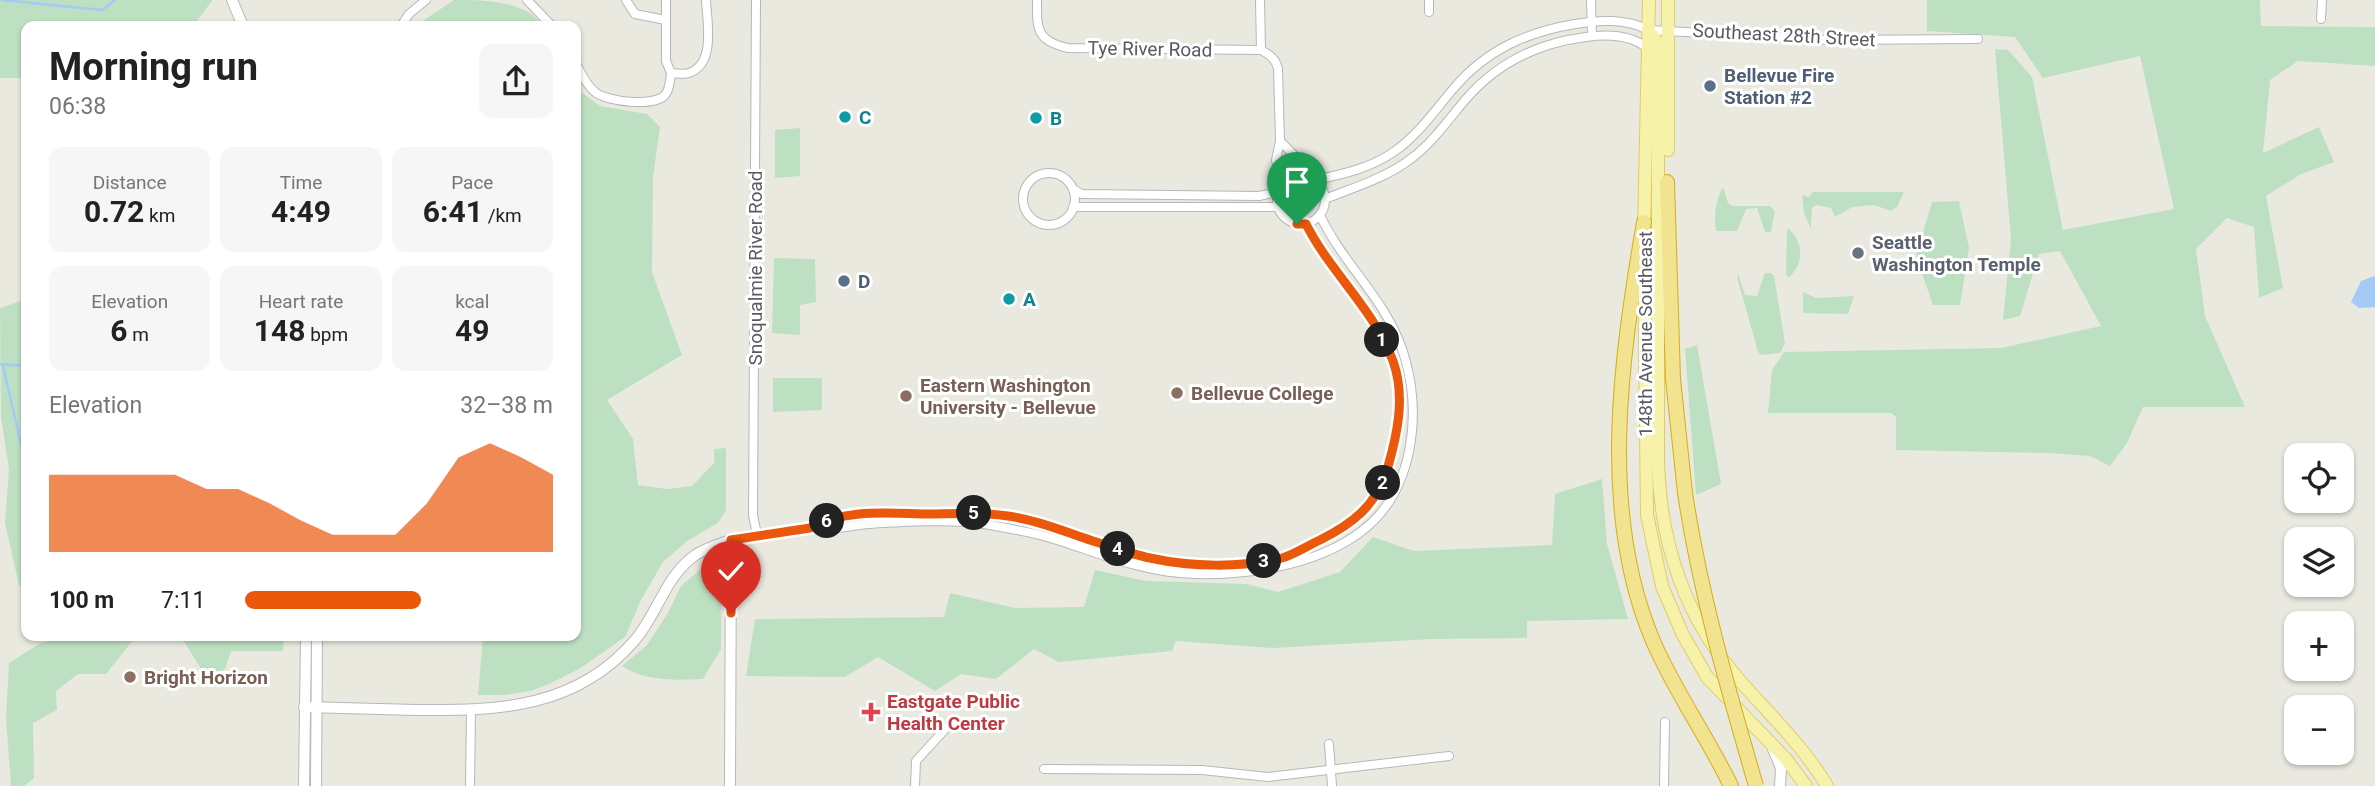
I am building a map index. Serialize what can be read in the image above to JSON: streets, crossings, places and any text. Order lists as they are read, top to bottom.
{
  "streets": {
    "main road": ["148th Avenue Southeast"],
    "street": ["Southeast 28th Street", "Tye River Road", "Snoqualmie River Road"]
  },
  "crossings": [
    ["Southeast 28th Street", "148th Avenue Southeast"]
  ],
  "places": {
    "other": [
      "Bellevue Fire Station #2",
      "C",
      "B",
      "Seattle Washington Temple",
      "D",
      "A",
      "Bellevue College",
      "Eastern Washington University - Bellevue",
      "Bright Horizon"
    ],
    "health": ["Eastgate Public Health Center"]
  },
  "page": {
    "heading": ["Morning run", "06:38"],
    "stats": [
      ["Distance", "0.72 km"],
      ["Time", "4:49"],
      ["Pace", "6:41 /km"],
      ["Elevation", "6 m"],
      ["Heart rate", "148 bpm"],
      ["kcal", "49"]
    ],
    "pins": [
      "1",
      "2",
      "5",
      "6",
      "4",
      "3"
    ],
    "chart": ["Elevation", "32–38 m"],
    "map_buttons": ["+", "−"],
    "list": [
      {
        "name": "100 m",
        "note": "7:11"
      }
    ]
  }
}
